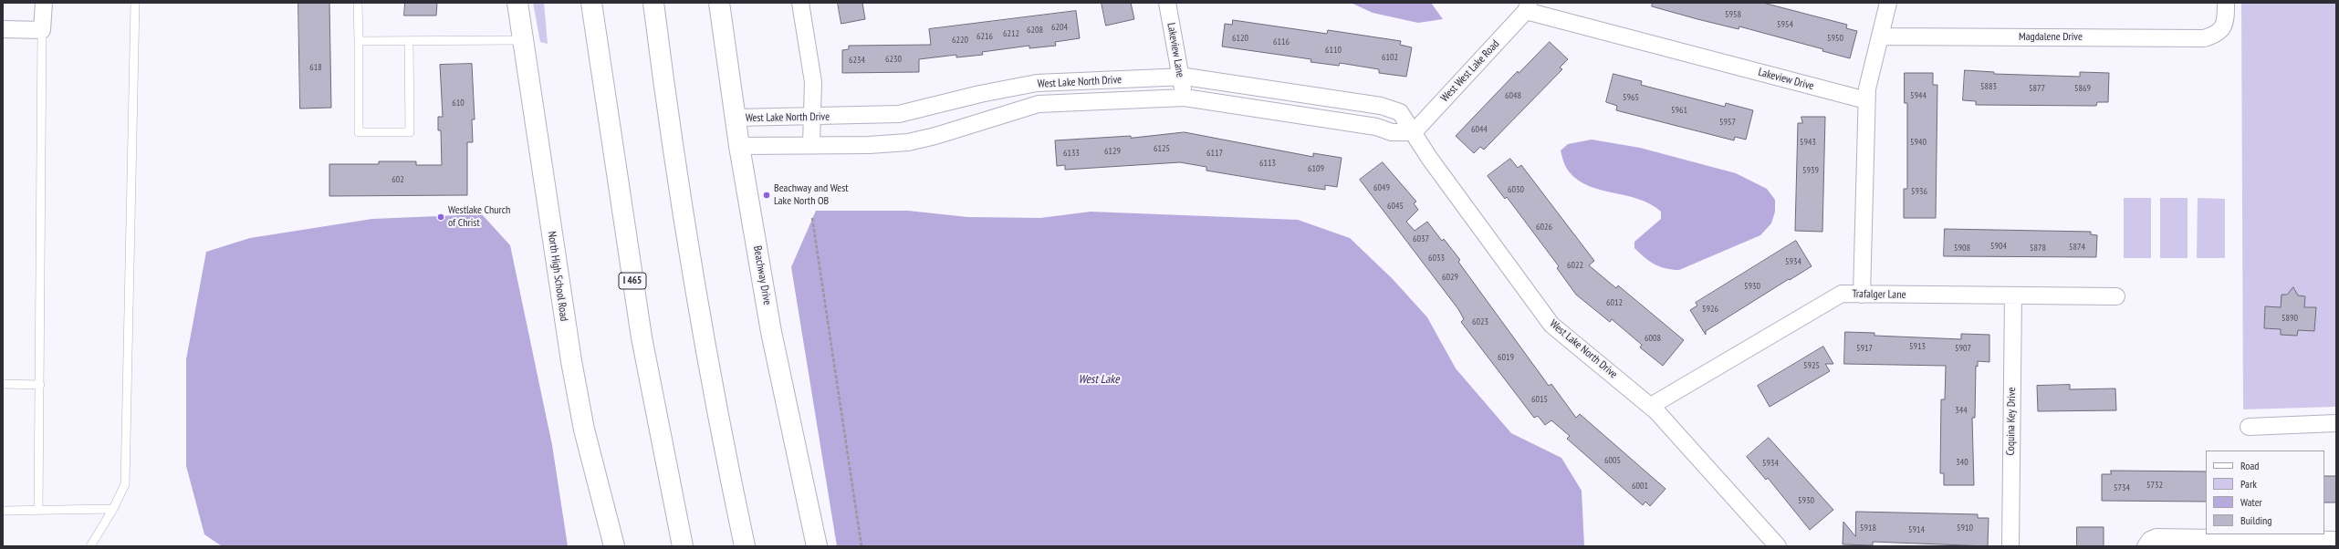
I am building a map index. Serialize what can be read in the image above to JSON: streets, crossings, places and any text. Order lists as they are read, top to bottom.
{
  "streets": {
    "main road": ["Beachway Drive", "North High School Road", "I 465"],
    "street": [
      "Magdalene Drive",
      "Lakeview Lane",
      "West West Lake Road",
      "Lakeview Drive",
      "West Lake North Drive",
      "Trafalger Lane",
      "Coquina Key Drive"
    ]
  },
  "crossings": [
    ["Lakeview Lane", "West Lake North Drive"],
    ["West West Lake Road", "Lakeview Drive"],
    ["West West Lake Road", "West Lake North Drive"],
    ["West Lake North Drive", "Beachway Drive"],
    ["West Lake North Drive", "Trafalger Lane"],
    ["Trafalger Lane", "Coquina Key Drive"]
  ],
  "water": ["West Lake"],
  "places": ["Beachway and West Lake North OB", "Westlake Church of Christ"],
  "house_numbers": [
    "5958",
    "5954",
    "6204",
    "6208",
    "6212",
    "6216",
    "6120",
    "5950",
    "6220",
    "6116",
    "6110",
    "6102",
    "6230",
    "6234",
    "618",
    "5883",
    "5877",
    "5869",
    "6048",
    "5944",
    "5965",
    "610",
    "5961",
    "5957",
    "6044",
    "5943",
    "5940",
    "6125",
    "6129",
    "6133",
    "6117",
    "6113",
    "6109",
    "5939",
    "602",
    "6049",
    "6030",
    "5936",
    "6045",
    "6026",
    "6037",
    "5904",
    "5874",
    "5908",
    "5878",
    "6033",
    "5934",
    "6022",
    "6029",
    "5930",
    "6012",
    "5926",
    "5890",
    "6023",
    "6008",
    "5913",
    "5917",
    "5907",
    "6019",
    "5925",
    "6015",
    "344",
    "6005",
    "340",
    "5934",
    "5732",
    "6001",
    "5734",
    "5930",
    "5918",
    "5910",
    "5914"
  ],
  "legend": [
    "Road",
    "Park",
    "Water",
    "Building"
  ]
}
